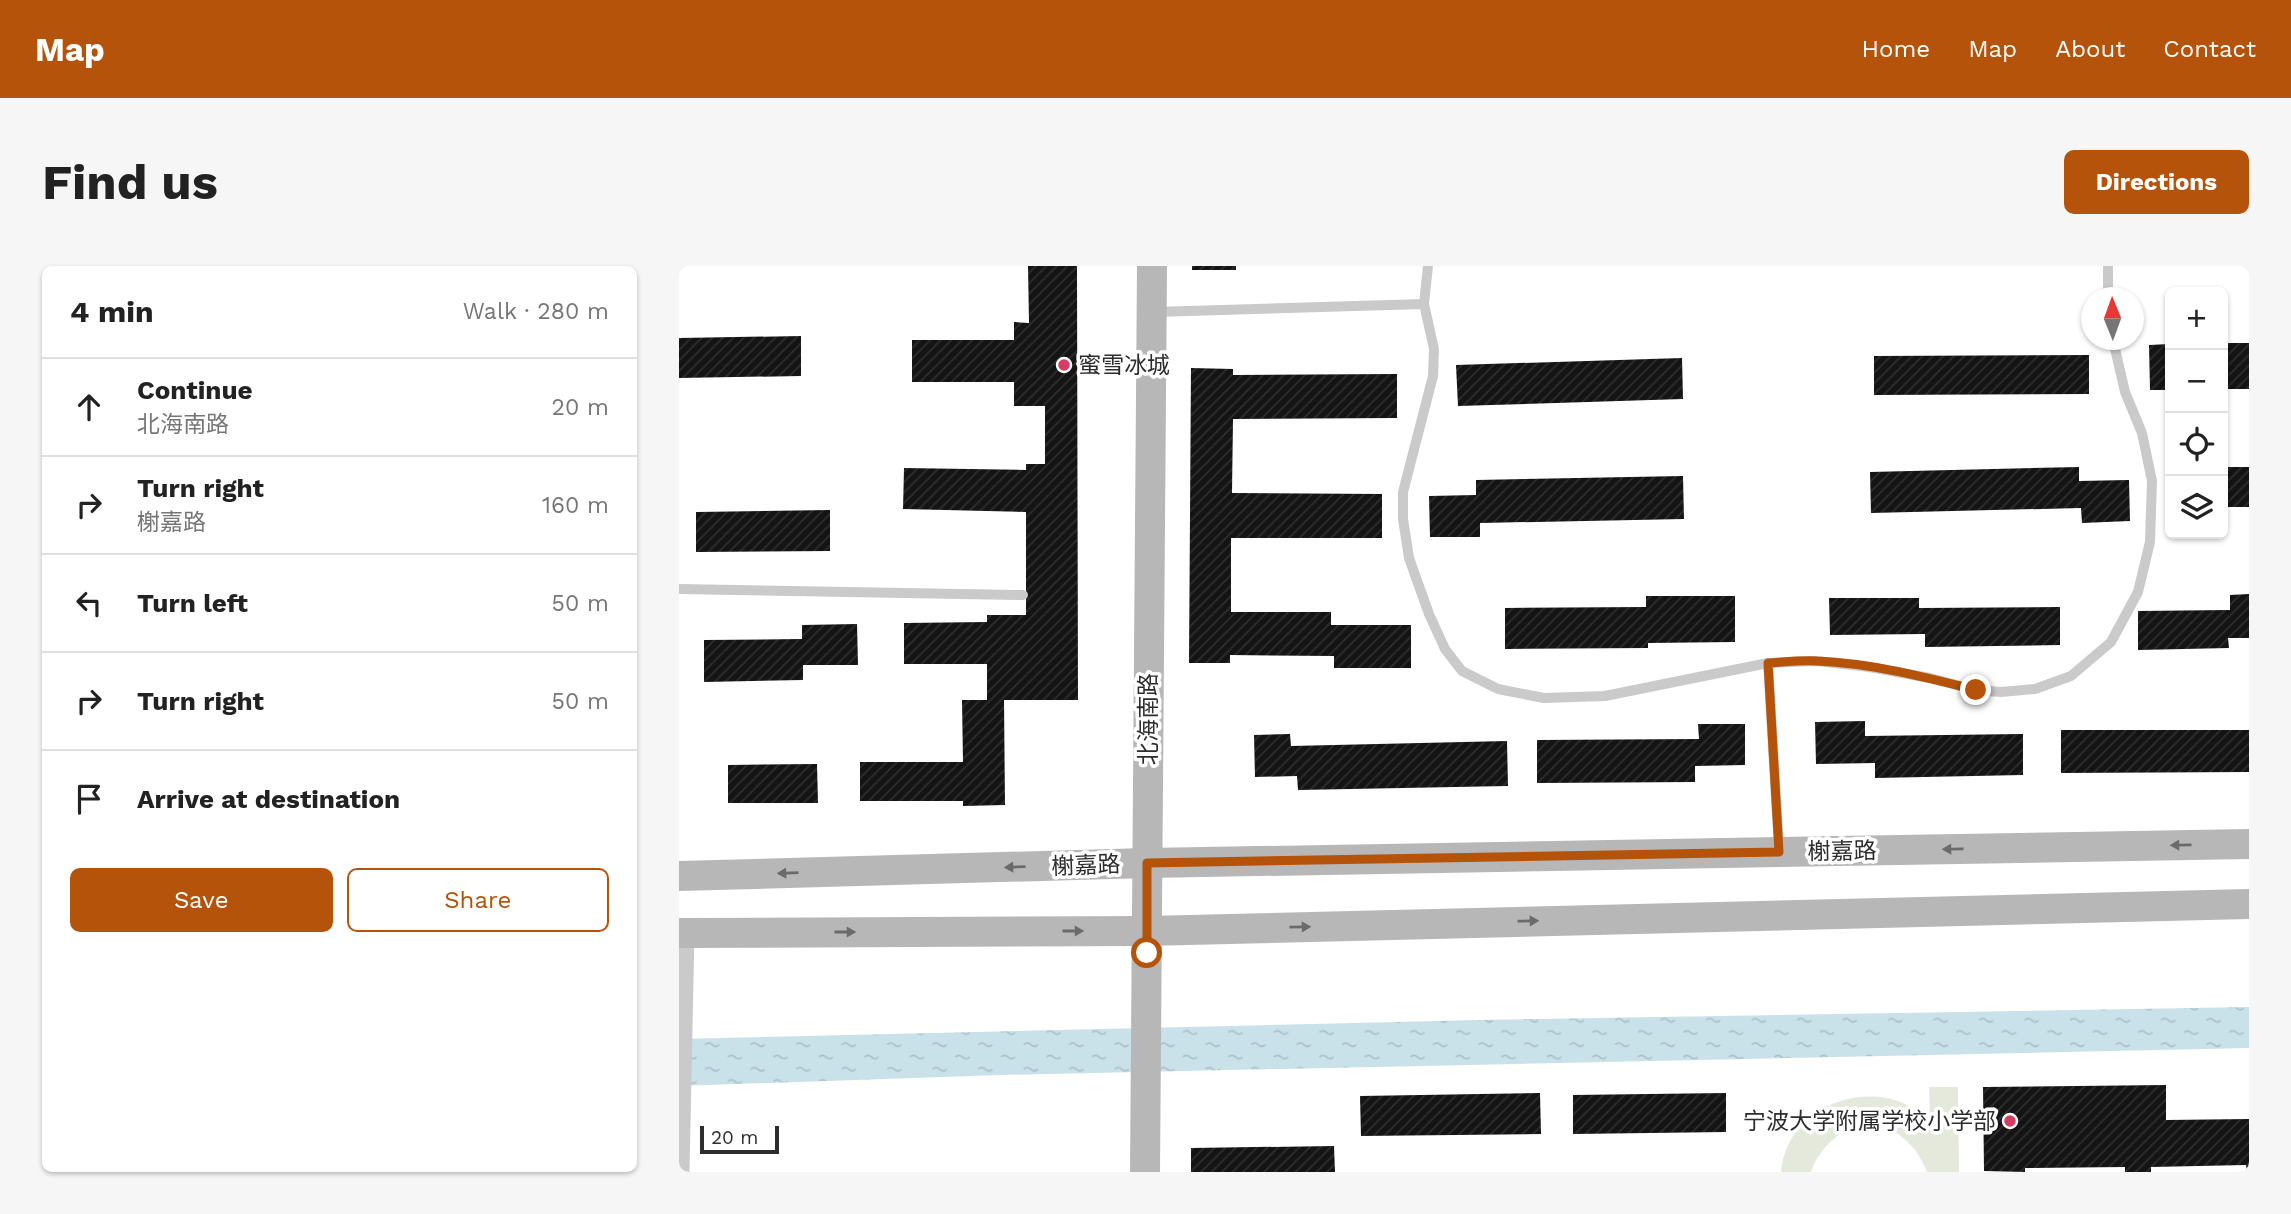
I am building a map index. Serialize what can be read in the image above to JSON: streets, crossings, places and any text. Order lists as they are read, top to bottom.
{
  "streets": {
    "main road": ["北海南路", "榭嘉路"]
  },
  "crossings": [
    ["北海南路", "榭嘉路"]
  ],
  "places": ["蜜雪冰城", "宁波大学附属学校小学部"],
  "scale_bar": "20 m",
  "north": "top",
  "page": {
    "header": "Map",
    "nav": [
      "Home",
      "Map",
      "About",
      "Contact"
    ],
    "buttons": [
      "Directions",
      ["Save", "Share"]
    ],
    "title": "Find us",
    "heading": ["4 min", "Walk · 280 m"],
    "map_buttons": ["+", "−"],
    "list": [
      ["Continue", "北海南路", "20 m"],
      ["Turn right", "榭嘉路", "160 m"],
      ["Turn left", "50 m"],
      ["Turn right", "50 m"],
      "Arrive at destination"
    ],
    "scale": "20 m"
  }
}
